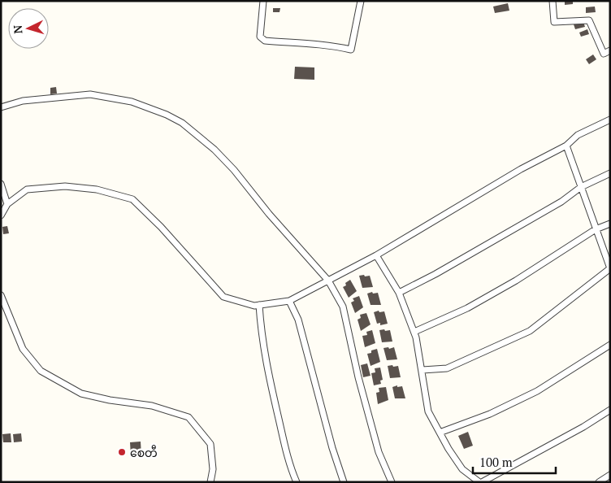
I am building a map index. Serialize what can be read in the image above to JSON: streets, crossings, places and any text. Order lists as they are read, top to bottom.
{
  "places": ["စေတီ"],
  "scale_bar": "100 m",
  "north": "left"
}
